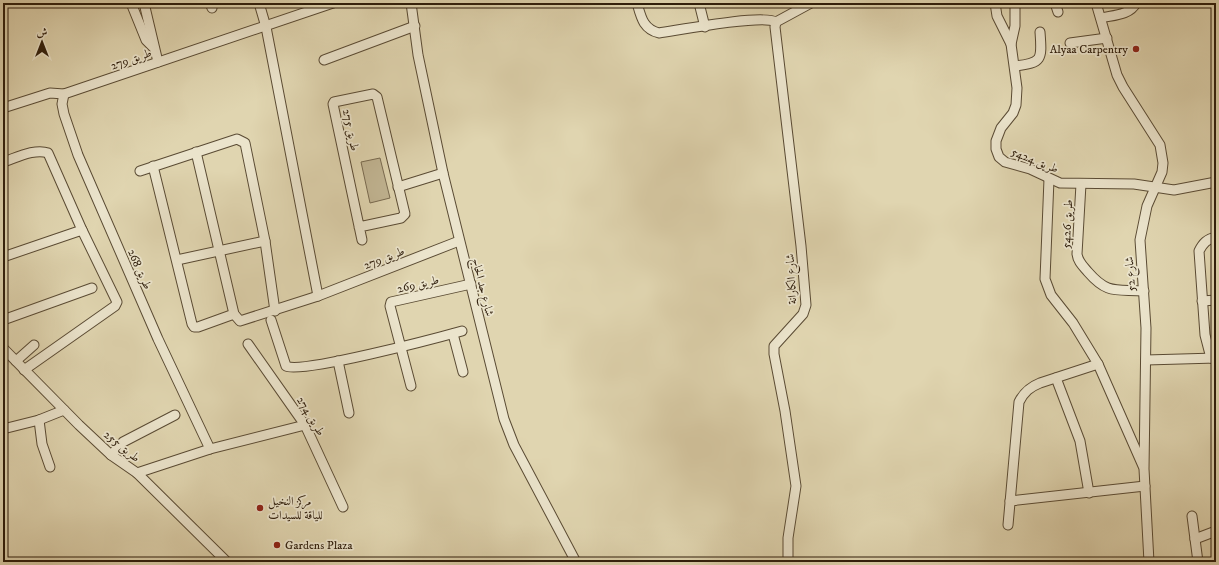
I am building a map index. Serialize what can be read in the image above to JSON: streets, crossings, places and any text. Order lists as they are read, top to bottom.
{
  "streets": {
    "street": [
      "طريق 279",
      "طريق 275",
      "طريق 5424",
      "طريق 5426",
      "طريق 268",
      "شارع 52",
      "شارع الكارانة",
      "طريق 269",
      "شارع جد الحاج",
      "طريق 274",
      "طريق 255"
    ]
  },
  "crossings": [
    ["طريق 279", "طريق 268"],
    ["طريق 279", "شارع جد الحاج"],
    ["طريق 5424", "طريق 5426"],
    ["طريق 5424", "شارع 52"],
    ["طريق 5426", "شارع 52"],
    ["طريق 269", "شارع جد الحاج"]
  ],
  "places": ["Alyaa Carpentry", "مركز النخيل للياقة للسيدات", "Gardens Plaza"],
  "north": "top"
}
